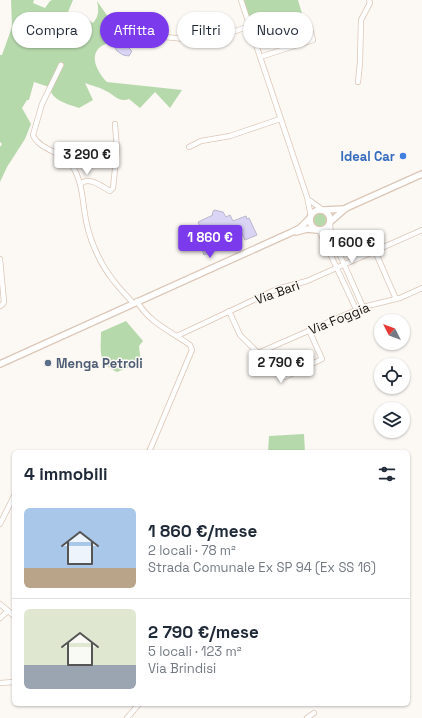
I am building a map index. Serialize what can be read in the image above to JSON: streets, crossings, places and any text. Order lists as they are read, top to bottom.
{
  "streets": {
    "street": ["Via Bari", "Via Foggia"]
  },
  "places": ["Ideal Car", "Menga Petroli"],
  "north": "top left",
  "page": {
    "chip": [
      "Compra",
      "Affitta",
      "Filtri",
      "Nuovo"
    ],
    "price": [
      "3 290 €",
      "1 860 €",
      "1 600 €",
      "2 790 €"
    ],
    "heading": "4 immobili",
    "list": [
      {
        "name": "1 860 €/mese",
        "note": "2 locali · 78 m² · Strada Comunale Ex SP 94 (Ex SS 16)"
      },
      {
        "name": "2 790 €/mese",
        "note": "5 locali · 123 m² · Via Brindisi"
      }
    ]
  }
}
